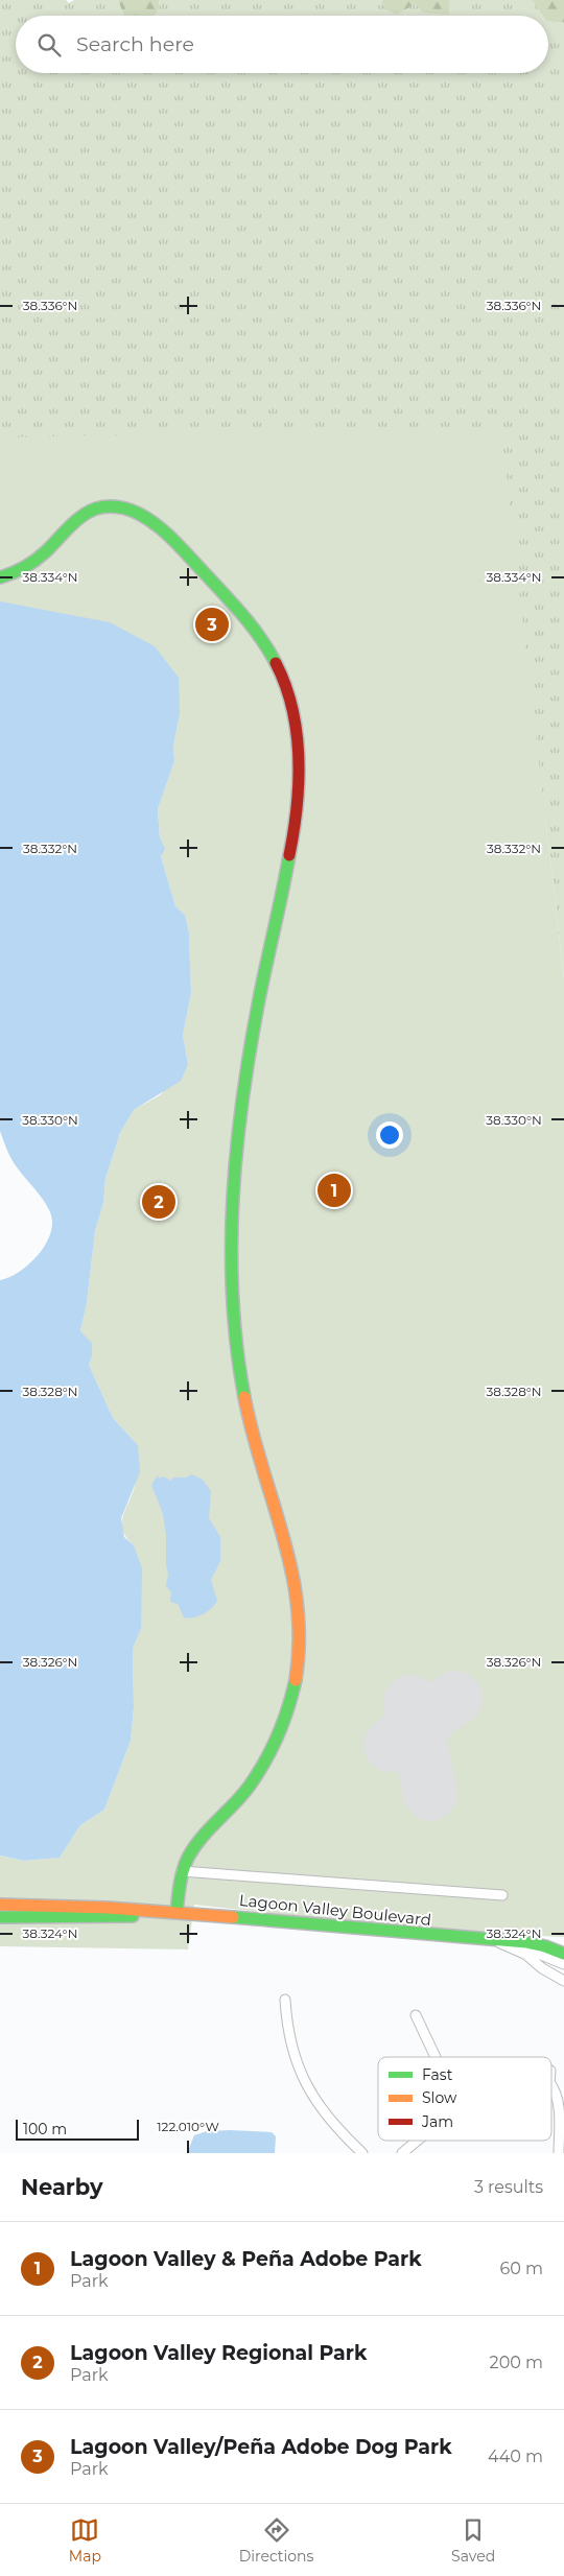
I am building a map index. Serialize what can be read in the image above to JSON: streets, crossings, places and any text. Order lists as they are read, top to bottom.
{
  "streets": {
    "street": ["Lagoon Valley Boulevard"]
  },
  "legend": ["Fast", "Slow", "Jam"],
  "scale_bar": "100 m",
  "page": {
    "search": "Search here",
    "pins": ["3", "1", "2"],
    "scale": "100 m",
    "heading": ["Nearby", "3 results"],
    "list": [
      {
        "mark": "1",
        "name": "Lagoon Valley & Peña Adobe Park",
        "note": "Park",
        "value": "60 m"
      },
      {
        "mark": "2",
        "name": "Lagoon Valley Regional Park",
        "note": "Park",
        "value": "200 m"
      },
      {
        "mark": "3",
        "name": "Lagoon Valley/Peña Adobe Dog Park",
        "note": "Park",
        "value": "440 m"
      }
    ],
    "nav": ["Map", "Directions", "Saved"]
  },
  "coordinates": [
    "38.336°N",
    "38.334°N",
    "38.332°N",
    "38.330°N",
    "38.328°N",
    "38.326°N",
    "38.324°N",
    "122.010°W"
  ]
}
